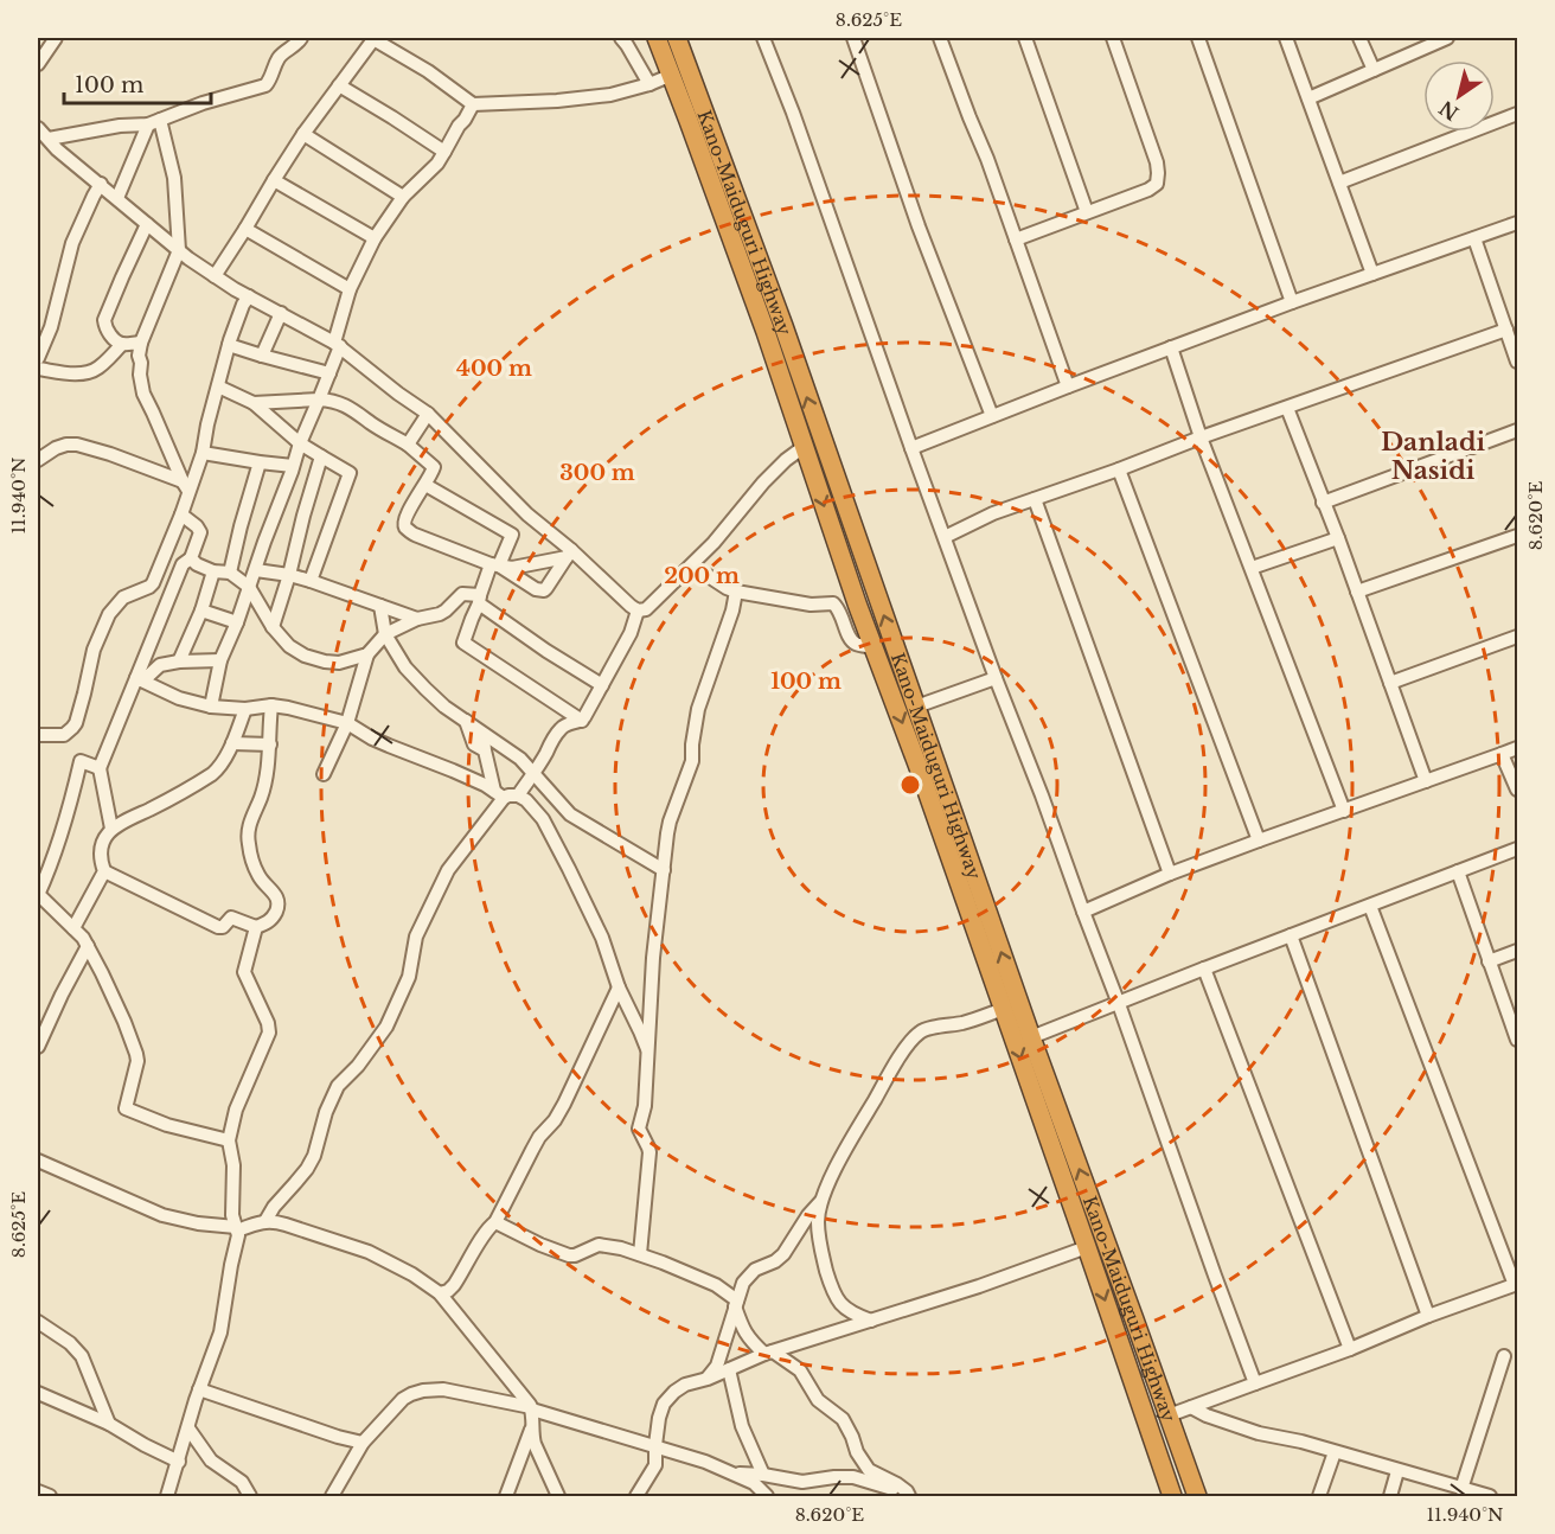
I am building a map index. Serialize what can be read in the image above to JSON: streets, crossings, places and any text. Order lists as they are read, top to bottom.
{
  "streets": {
    "highway": ["Kano-Maiduguri Highway"]
  },
  "districts": ["Danladi Nasidi"],
  "scale_bar": "100 m",
  "north": "bottom left",
  "coordinates": ["8.625°E", "11.940°N", "8.620°E"],
  "rings": [
    "400 m",
    "300 m",
    "200 m",
    "100 m"
  ]
}
